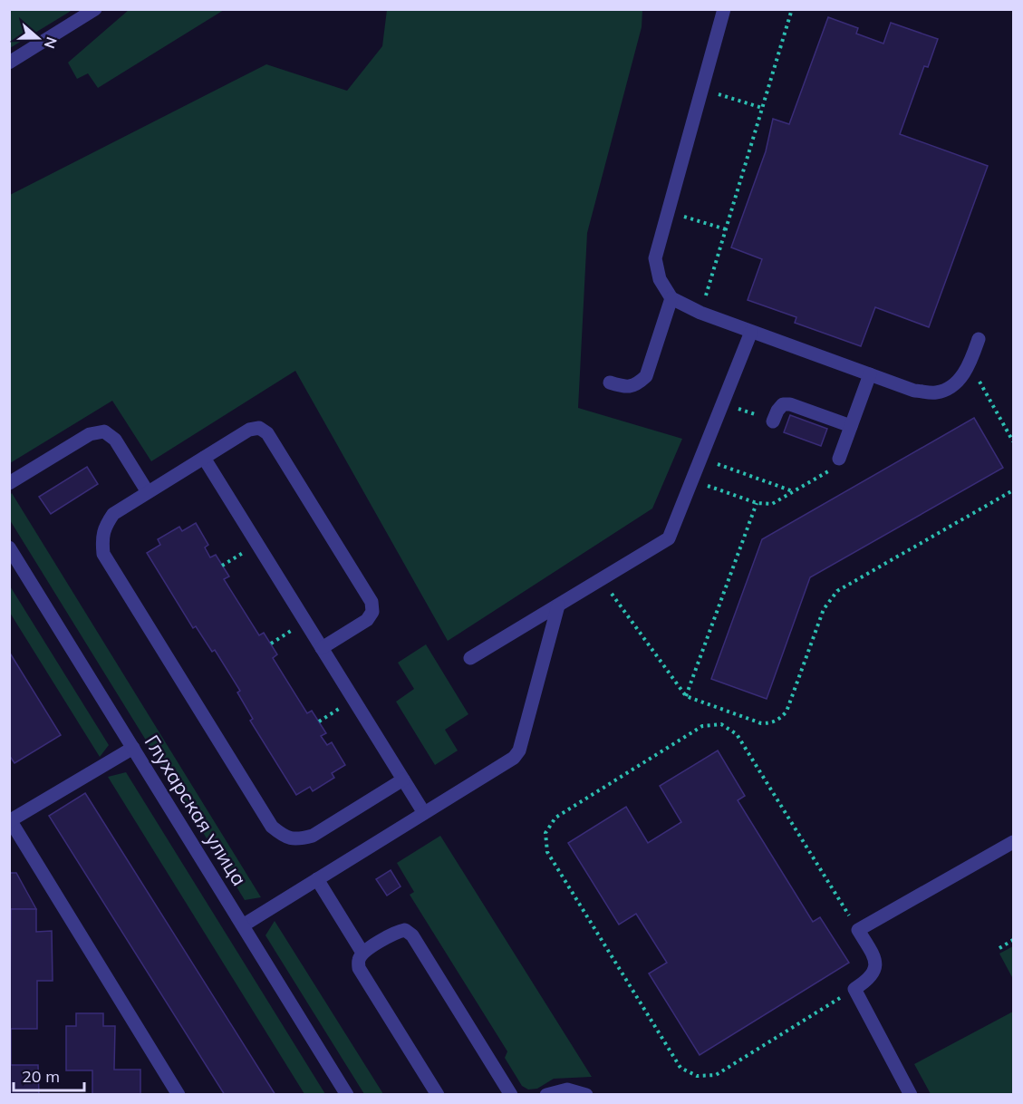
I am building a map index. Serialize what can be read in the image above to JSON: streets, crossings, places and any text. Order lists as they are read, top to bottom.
{
  "streets": {
    "street": ["Глухарская улица"]
  },
  "scale_bar": "20 m",
  "north": "right"
}
